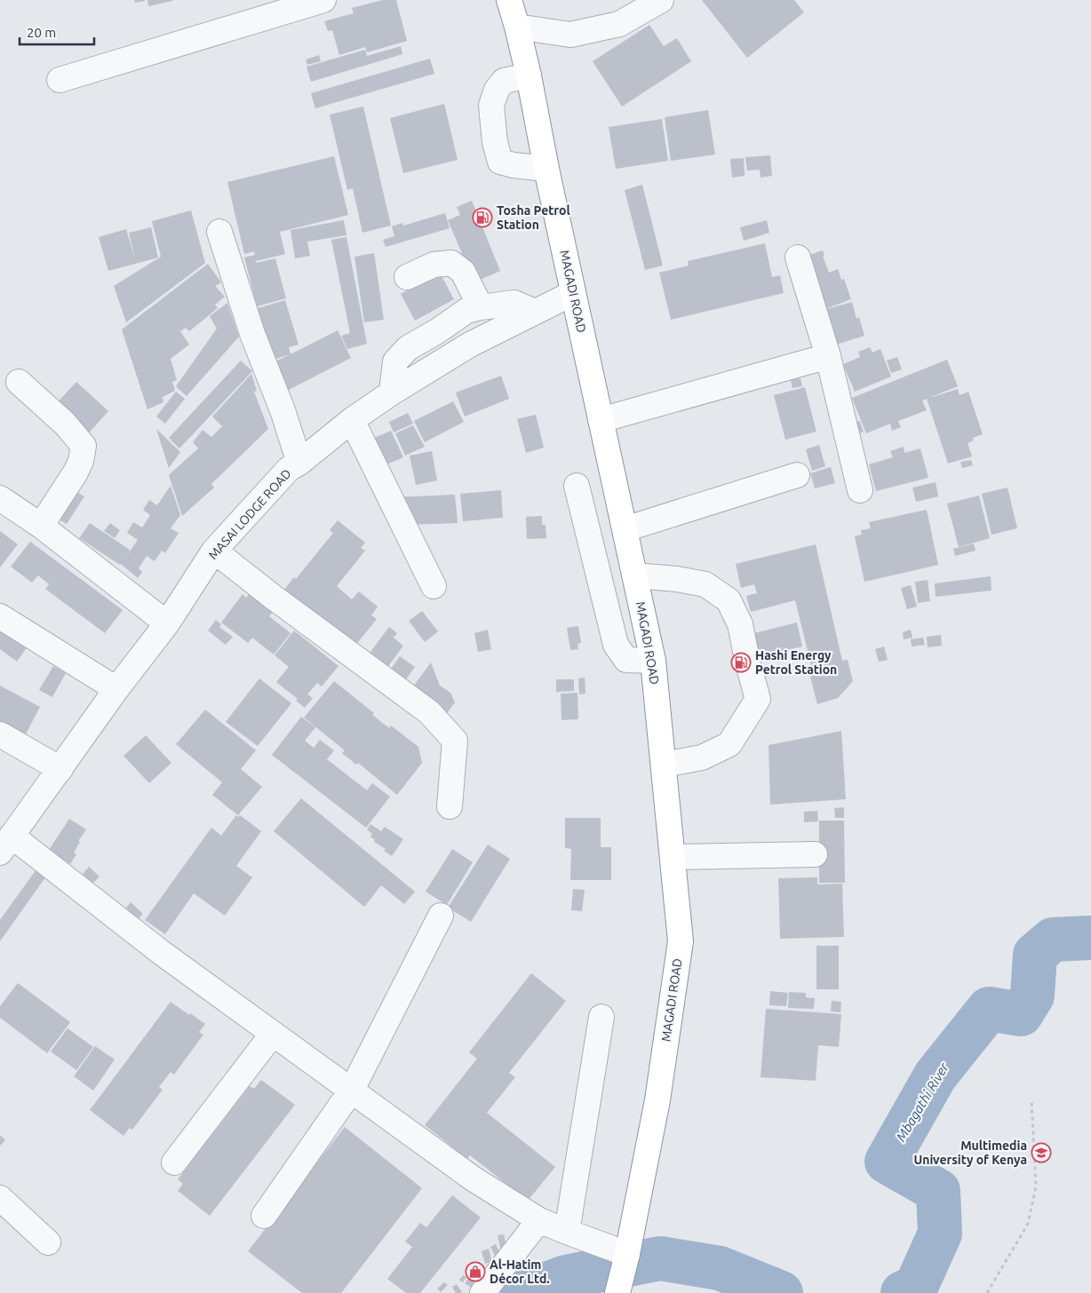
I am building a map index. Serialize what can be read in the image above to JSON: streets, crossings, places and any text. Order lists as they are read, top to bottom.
{
  "streets": {
    "highway": ["MAGADI ROAD"],
    "street": ["MASAI LODGE ROAD"]
  },
  "crossings": [
    ["MAGADI ROAD", "MASAI LODGE ROAD"]
  ],
  "water": ["Mbagathi River"],
  "places": {
    "fuel station": ["Tosha Petrol Station", "Hashi Energy Petrol Station"],
    "school or university": ["Multimedia University of Kenya"],
    "shop": ["Al-Hatim Décor Ltd."]
  },
  "scale_bar": "20 m"
}
